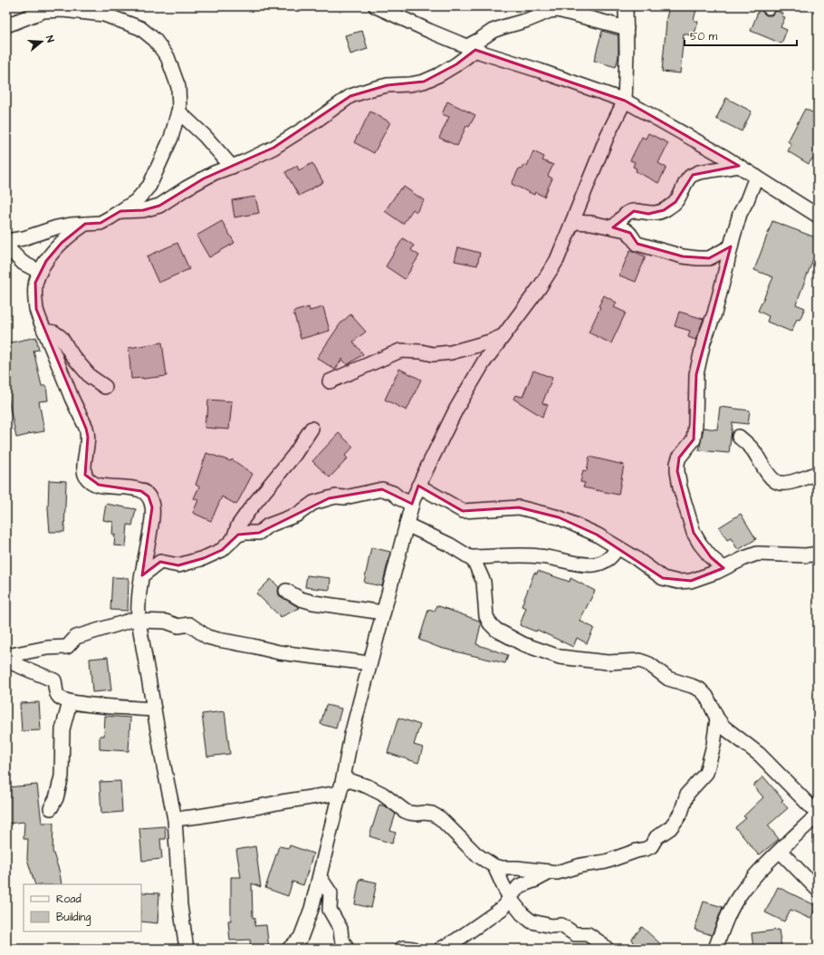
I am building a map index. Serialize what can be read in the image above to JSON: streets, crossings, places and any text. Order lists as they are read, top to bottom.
{
  "legend": ["Road", "Building"],
  "scale_bar": "50 m",
  "north": "right"
}
